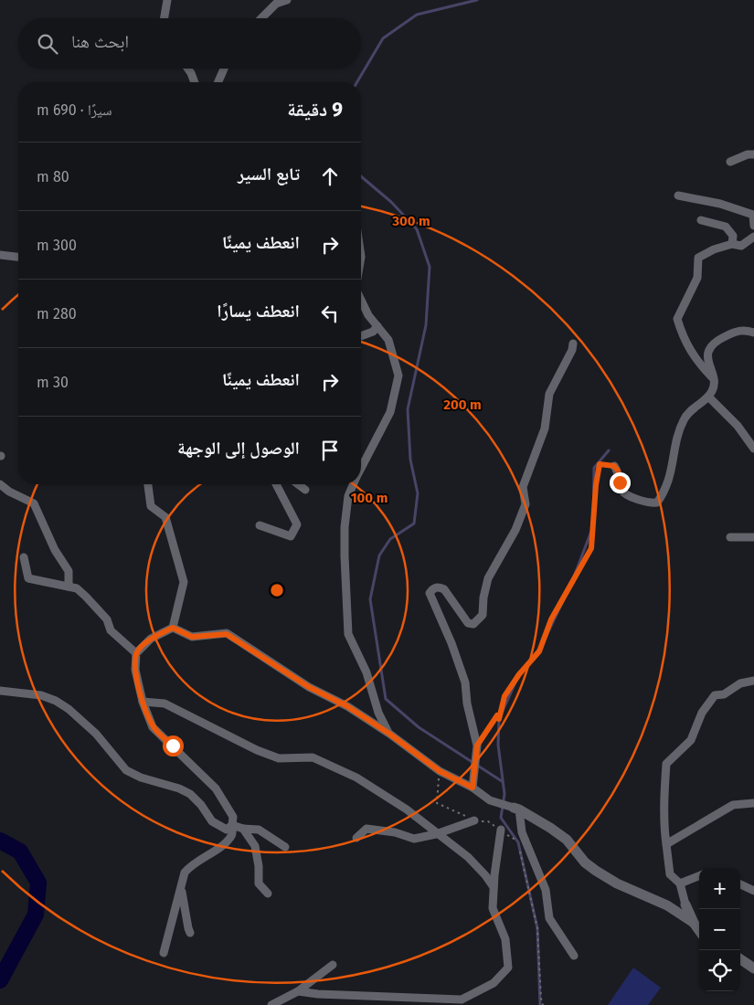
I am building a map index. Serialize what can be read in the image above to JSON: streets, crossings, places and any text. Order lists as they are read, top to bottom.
{
  "page": {
    "search": "ابحث هنا",
    "heading": ["9 دقيقة", "سيرًا · 690 m"],
    "list": [
      ["تابع السير", "80 m"],
      ["انعطف يمينًا", "300 m"],
      ["انعطف يسارًا", "280 m"],
      ["انعطف يمينًا", "30 m"],
      "الوصول إلى الوجهة"
    ],
    "map_buttons": ["+", "−"]
  },
  "rings": ["300 m", "200 m", "100 m"]
}
